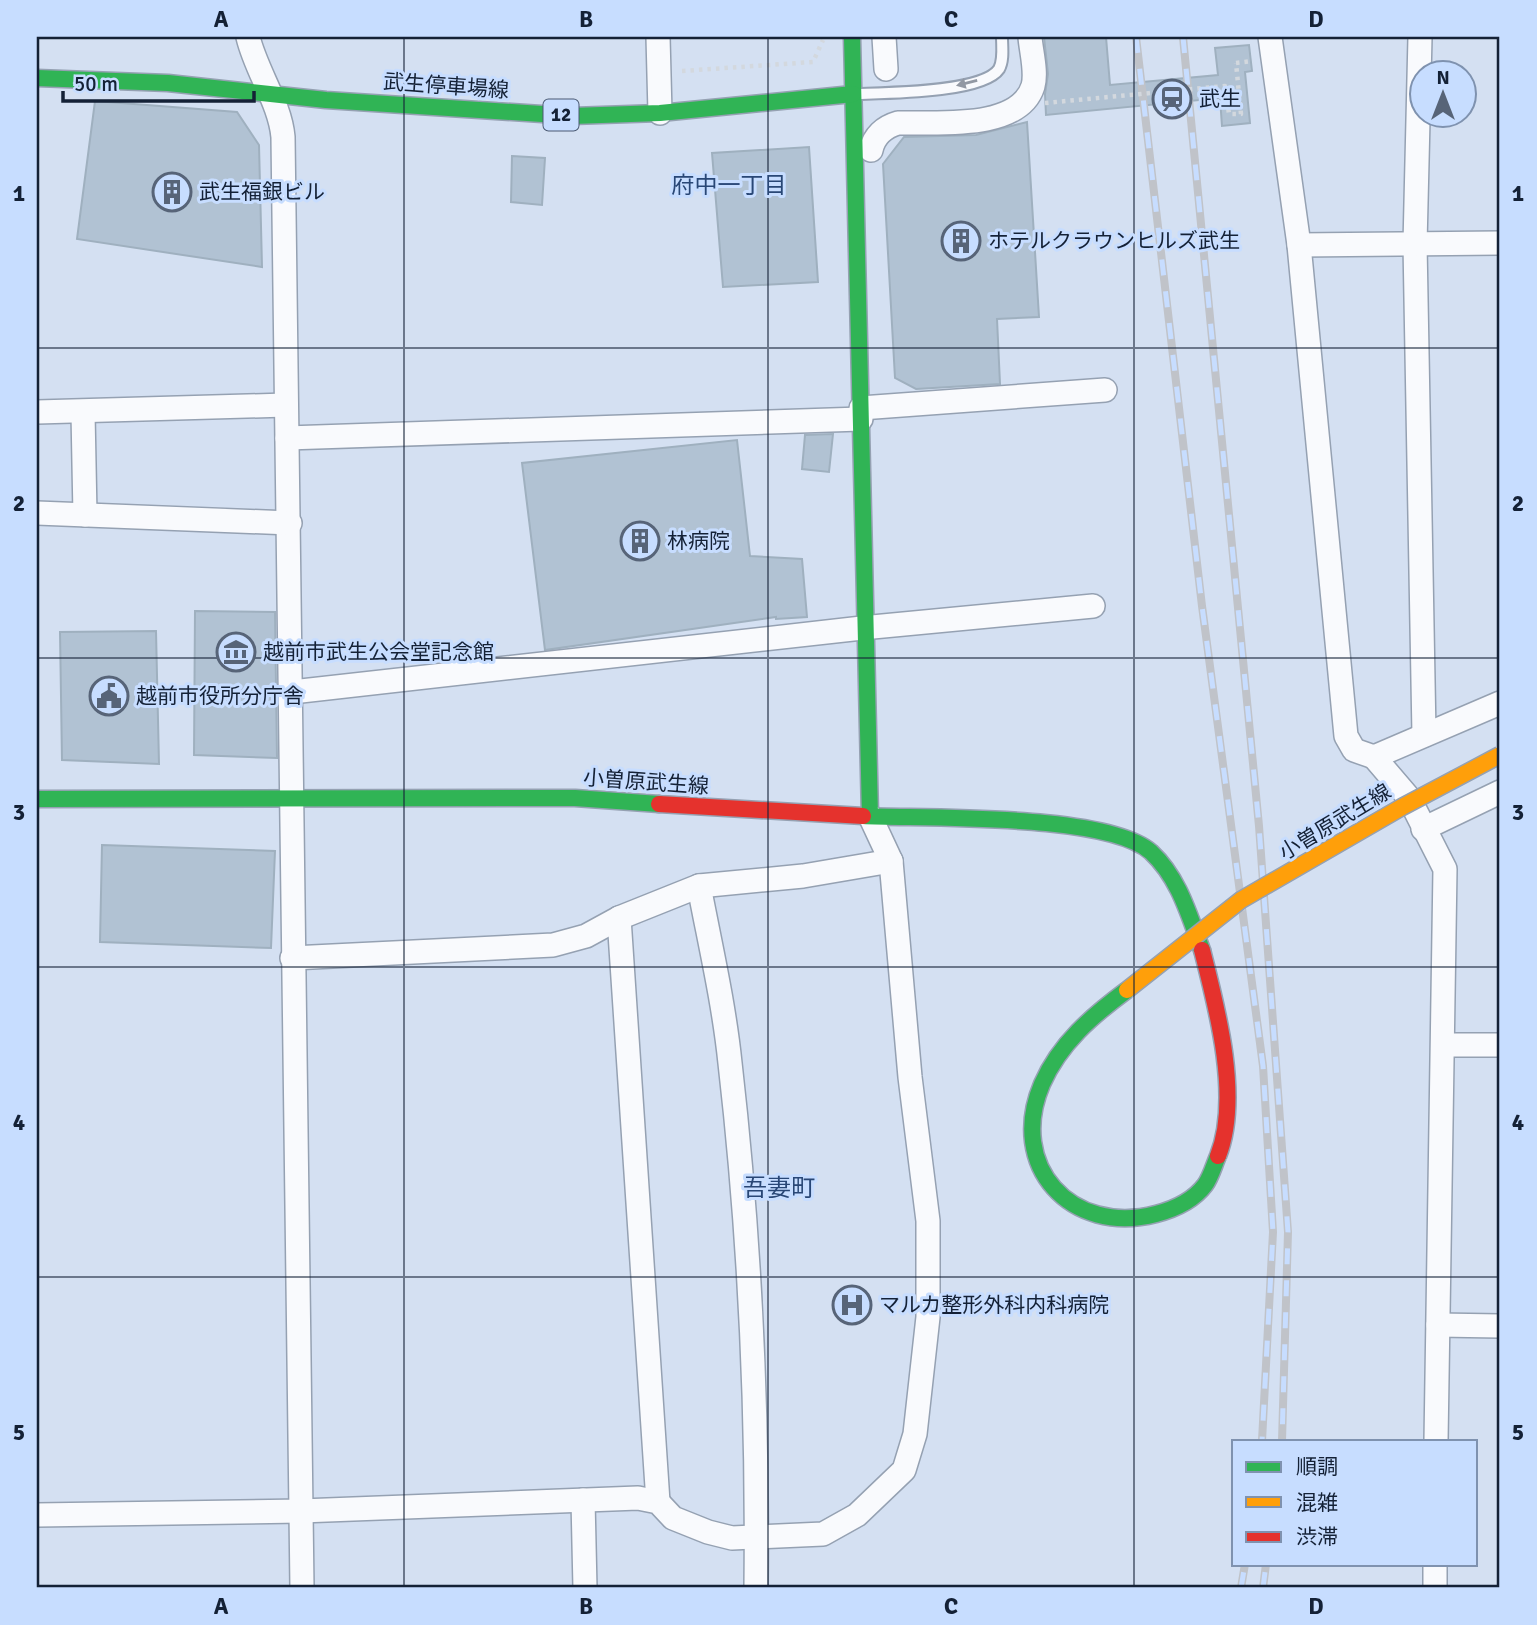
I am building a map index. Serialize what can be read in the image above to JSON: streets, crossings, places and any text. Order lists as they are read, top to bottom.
{
  "streets": {
    "main road": ["武生停車場線", "12", "小曽原武生線"]
  },
  "districts": ["府中一丁目", "吾妻町"],
  "places": {
    "station": ["武生"],
    "building": ["武生福銀ビル", "ホテルクラウンヒルズ武生", "林病院"],
    "museum": ["越前市武生公会堂記念館"],
    "public building": ["越前市役所分庁舎"],
    "hospital": ["マルカ整形外科内科病院"]
  },
  "legend": ["順調", "混雑", "渋滞"],
  "scale_bar": "50 m",
  "north": "top",
  "grid": {
    "columns": [
      "A",
      "B",
      "C",
      "D"
    ],
    "rows": [
      "1",
      "2",
      "3",
      "4",
      "5"
    ]
  }
}
